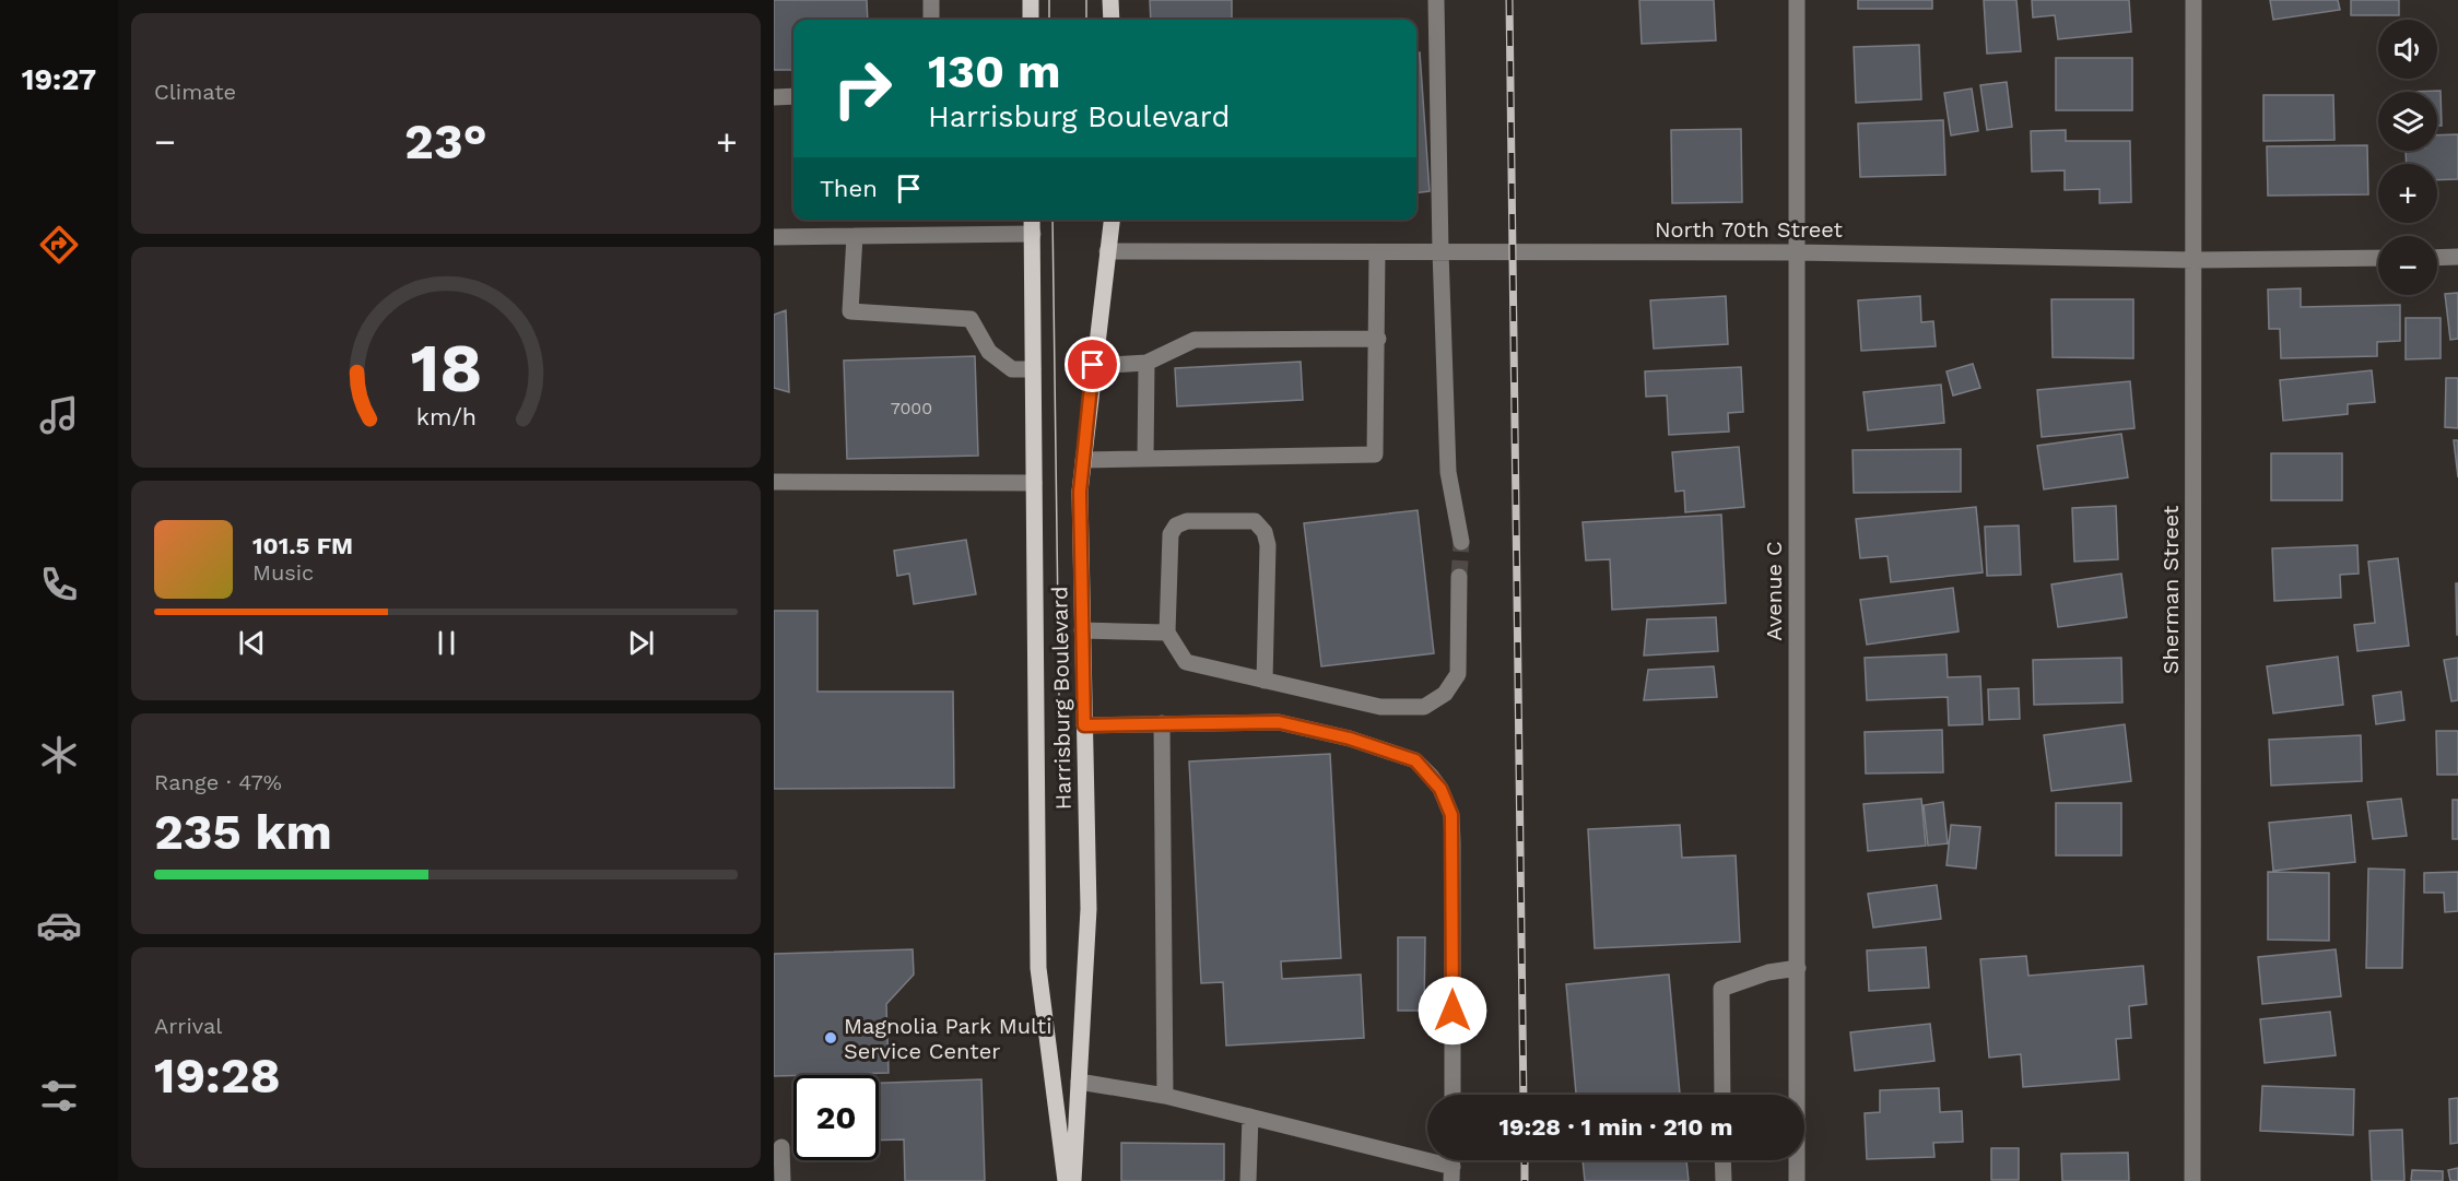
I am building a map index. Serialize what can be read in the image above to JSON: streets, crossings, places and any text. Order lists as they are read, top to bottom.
{
  "streets": {
    "main road": ["Harrisburg Boulevard"],
    "street": ["North 70th Street", "Sherman Street", "Avenue C"]
  },
  "crossings": [
    ["North 70th Street", "Sherman Street"],
    ["North 70th Street", "Avenue C"],
    ["North 70th Street", "Harrisburg Boulevard"]
  ],
  "places": ["Magnolia Park Multi Service Center"],
  "house_numbers": ["7000"],
  "page": {
    "tabs": "19:27",
    "tile": [
      "Climate",
      ["Range · 47%", "235 km"],
      ["Arrival", "19:28"]
    ],
    "map_buttons": ["+", "−"],
    "turn": ["130 m", "Harrisburg Boulevard"],
    "heat": ["−", "23°", "+"],
    "then": "Then",
    "song": ["101.5 FM", "Music"],
    "limit": "20",
    "trip": "19:28 · 1 min · 210 m",
    "gauge": ["18", "km/h"]
  }
}
